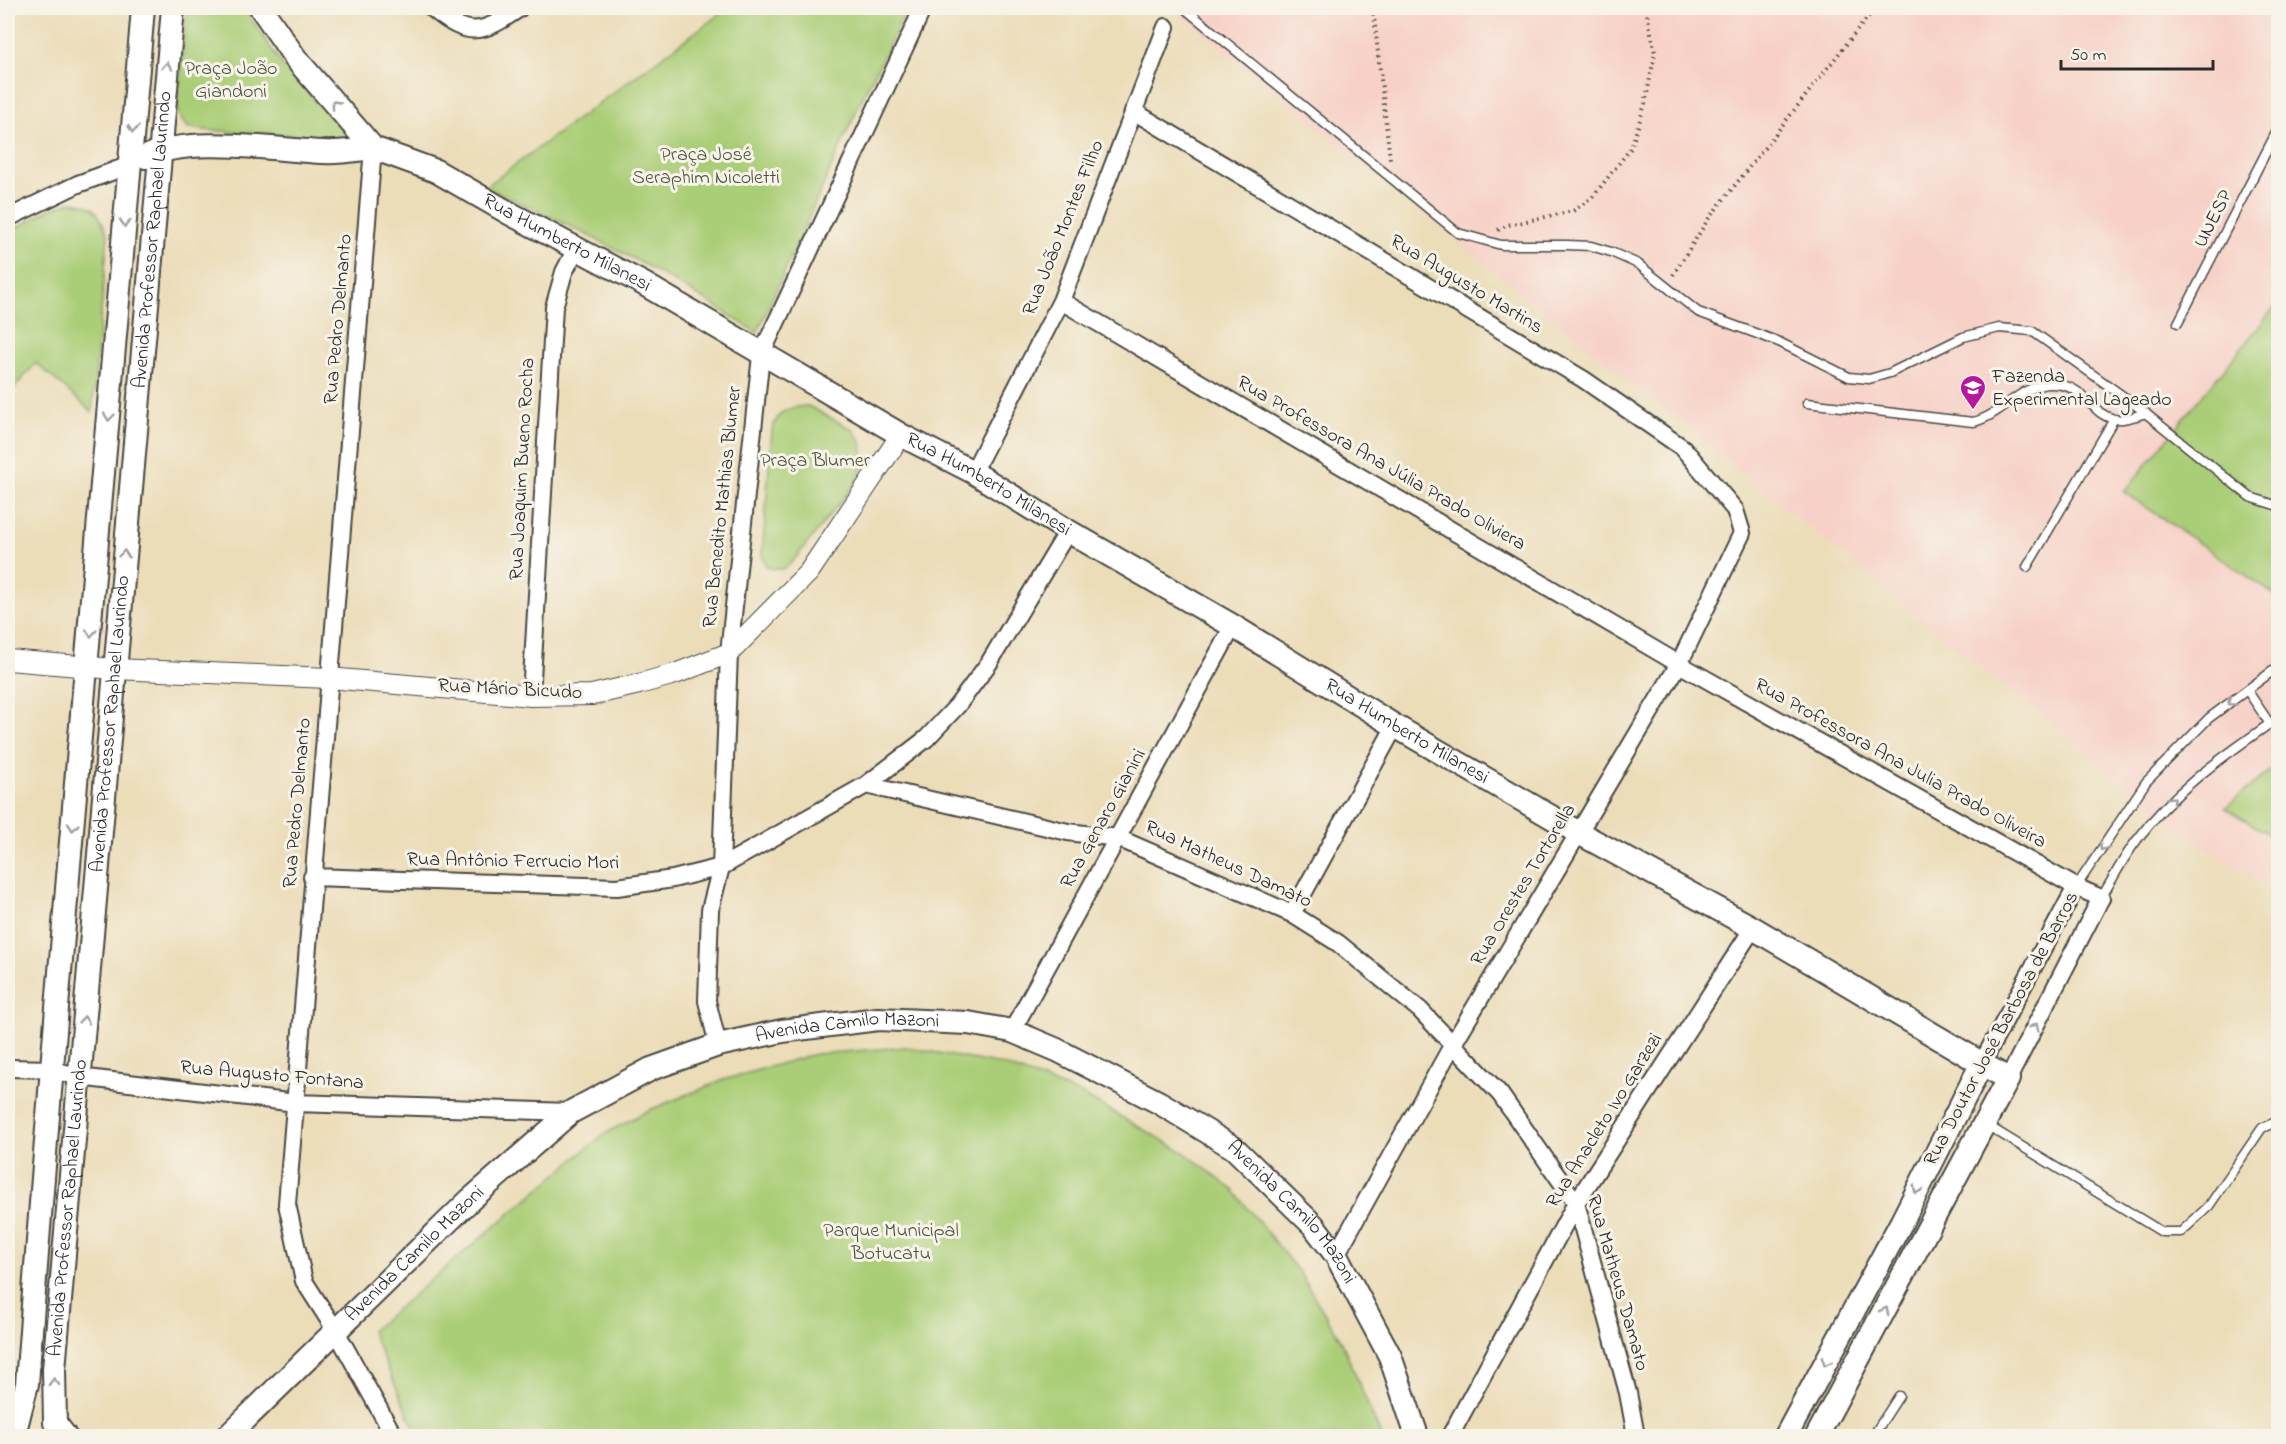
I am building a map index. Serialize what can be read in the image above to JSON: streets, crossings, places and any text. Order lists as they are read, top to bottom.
{
  "streets": {
    "main road": [
      "Avenida Professor Raphael Laurindo",
      "Rua Humberto Milanesi",
      "Rua Doutor José Barbosa de Barros",
      "Avenida Camilo Mazoni"
    ],
    "street": [
      "Rua João Montes Filho",
      "Rua Augusto Martins",
      "Rua Pedro Delmanto",
      "Rua Professora Ana Júlia Prado Oliviera",
      "Rua Joaquim Bueno Rocha",
      "Rua Benedito Mathias Blumer",
      "Rua Mário Bicudo",
      "Rua Professora Ana Julia Prado Oliveira",
      "Rua Genaro Gianini",
      "Rua Antônio Ferrucio Mori",
      "Rua Matheus Damato",
      "Rua Orestes Tortorella",
      "Rua Augusto Fontana",
      "Rua Anacleto Ivo Garzezi"
    ],
    "lane": ["UNESP"]
  },
  "crossings": [
    ["Rua João Montes Filho", "Rua Humberto Milanesi"],
    ["Rua João Montes Filho", "Rua Augusto Martins"],
    ["Rua João Montes Filho", "Rua Professora Ana Júlia Prado Oliviera"],
    ["Avenida Professor Raphael Laurindo", "Rua Mário Bicudo"],
    ["Avenida Professor Raphael Laurindo", "Rua Augusto Fontana"],
    ["Rua Humberto Milanesi", "Rua Pedro Delmanto"],
    ["Rua Humberto Milanesi", "Rua Joaquim Bueno Rocha"],
    ["Rua Humberto Milanesi", "Rua Benedito Mathias Blumer"],
    ["Rua Humberto Milanesi", "Rua Mário Bicudo"],
    ["Rua Humberto Milanesi", "Rua Genaro Gianini"],
    ["Rua Humberto Milanesi", "Rua Antônio Ferrucio Mori"],
    ["Rua Humberto Milanesi", "Rua Orestes Tortorella"],
    ["Rua Humberto Milanesi", "Rua Doutor José Barbosa de Barros"],
    ["Rua Humberto Milanesi", "Rua Anacleto Ivo Garzezi"],
    ["Rua Augusto Martins", "Rua Orestes Tortorella"],
    ["Rua Pedro Delmanto", "Rua Mário Bicudo"],
    ["Rua Pedro Delmanto", "Rua Antônio Ferrucio Mori"],
    ["Rua Pedro Delmanto", "Avenida Camilo Mazoni"],
    ["Rua Pedro Delmanto", "Rua Augusto Fontana"],
    ["Rua Professora Ana Júlia Prado Oliviera", "Rua Professora Ana Julia Prado Oliveira"],
    ["Rua Professora Ana Júlia Prado Oliviera", "Rua Orestes Tortorella"],
    ["Rua Joaquim Bueno Rocha", "Rua Mário Bicudo"],
    ["Rua Benedito Mathias Blumer", "Rua Mário Bicudo"],
    ["Rua Benedito Mathias Blumer", "Rua Antônio Ferrucio Mori"],
    ["Rua Benedito Mathias Blumer", "Avenida Camilo Mazoni"],
    ["Rua Professora Ana Julia Prado Oliveira", "Rua Orestes Tortorella"],
    ["Rua Professora Ana Julia Prado Oliveira", "Rua Doutor José Barbosa de Barros"],
    ["Rua Genaro Gianini", "Rua Matheus Damato"],
    ["Rua Genaro Gianini", "Avenida Camilo Mazoni"],
    ["Rua Antônio Ferrucio Mori", "Rua Matheus Damato"],
    ["Rua Matheus Damato", "Rua Orestes Tortorella"],
    ["Rua Matheus Damato", "Rua Anacleto Ivo Garzezi"],
    ["Rua Orestes Tortorella", "Avenida Camilo Mazoni"],
    ["Avenida Camilo Mazoni", "Rua Augusto Fontana"]
  ],
  "parks": [
    "Praça João Giandoni",
    "Praça José Seraphim Nicoletti",
    "Praça Blumer",
    "Parque Municipal Botucatu"
  ],
  "places": {
    "school or university": ["Fazenda Experimental Lageado"]
  },
  "scale_bar": "50 m"
}
